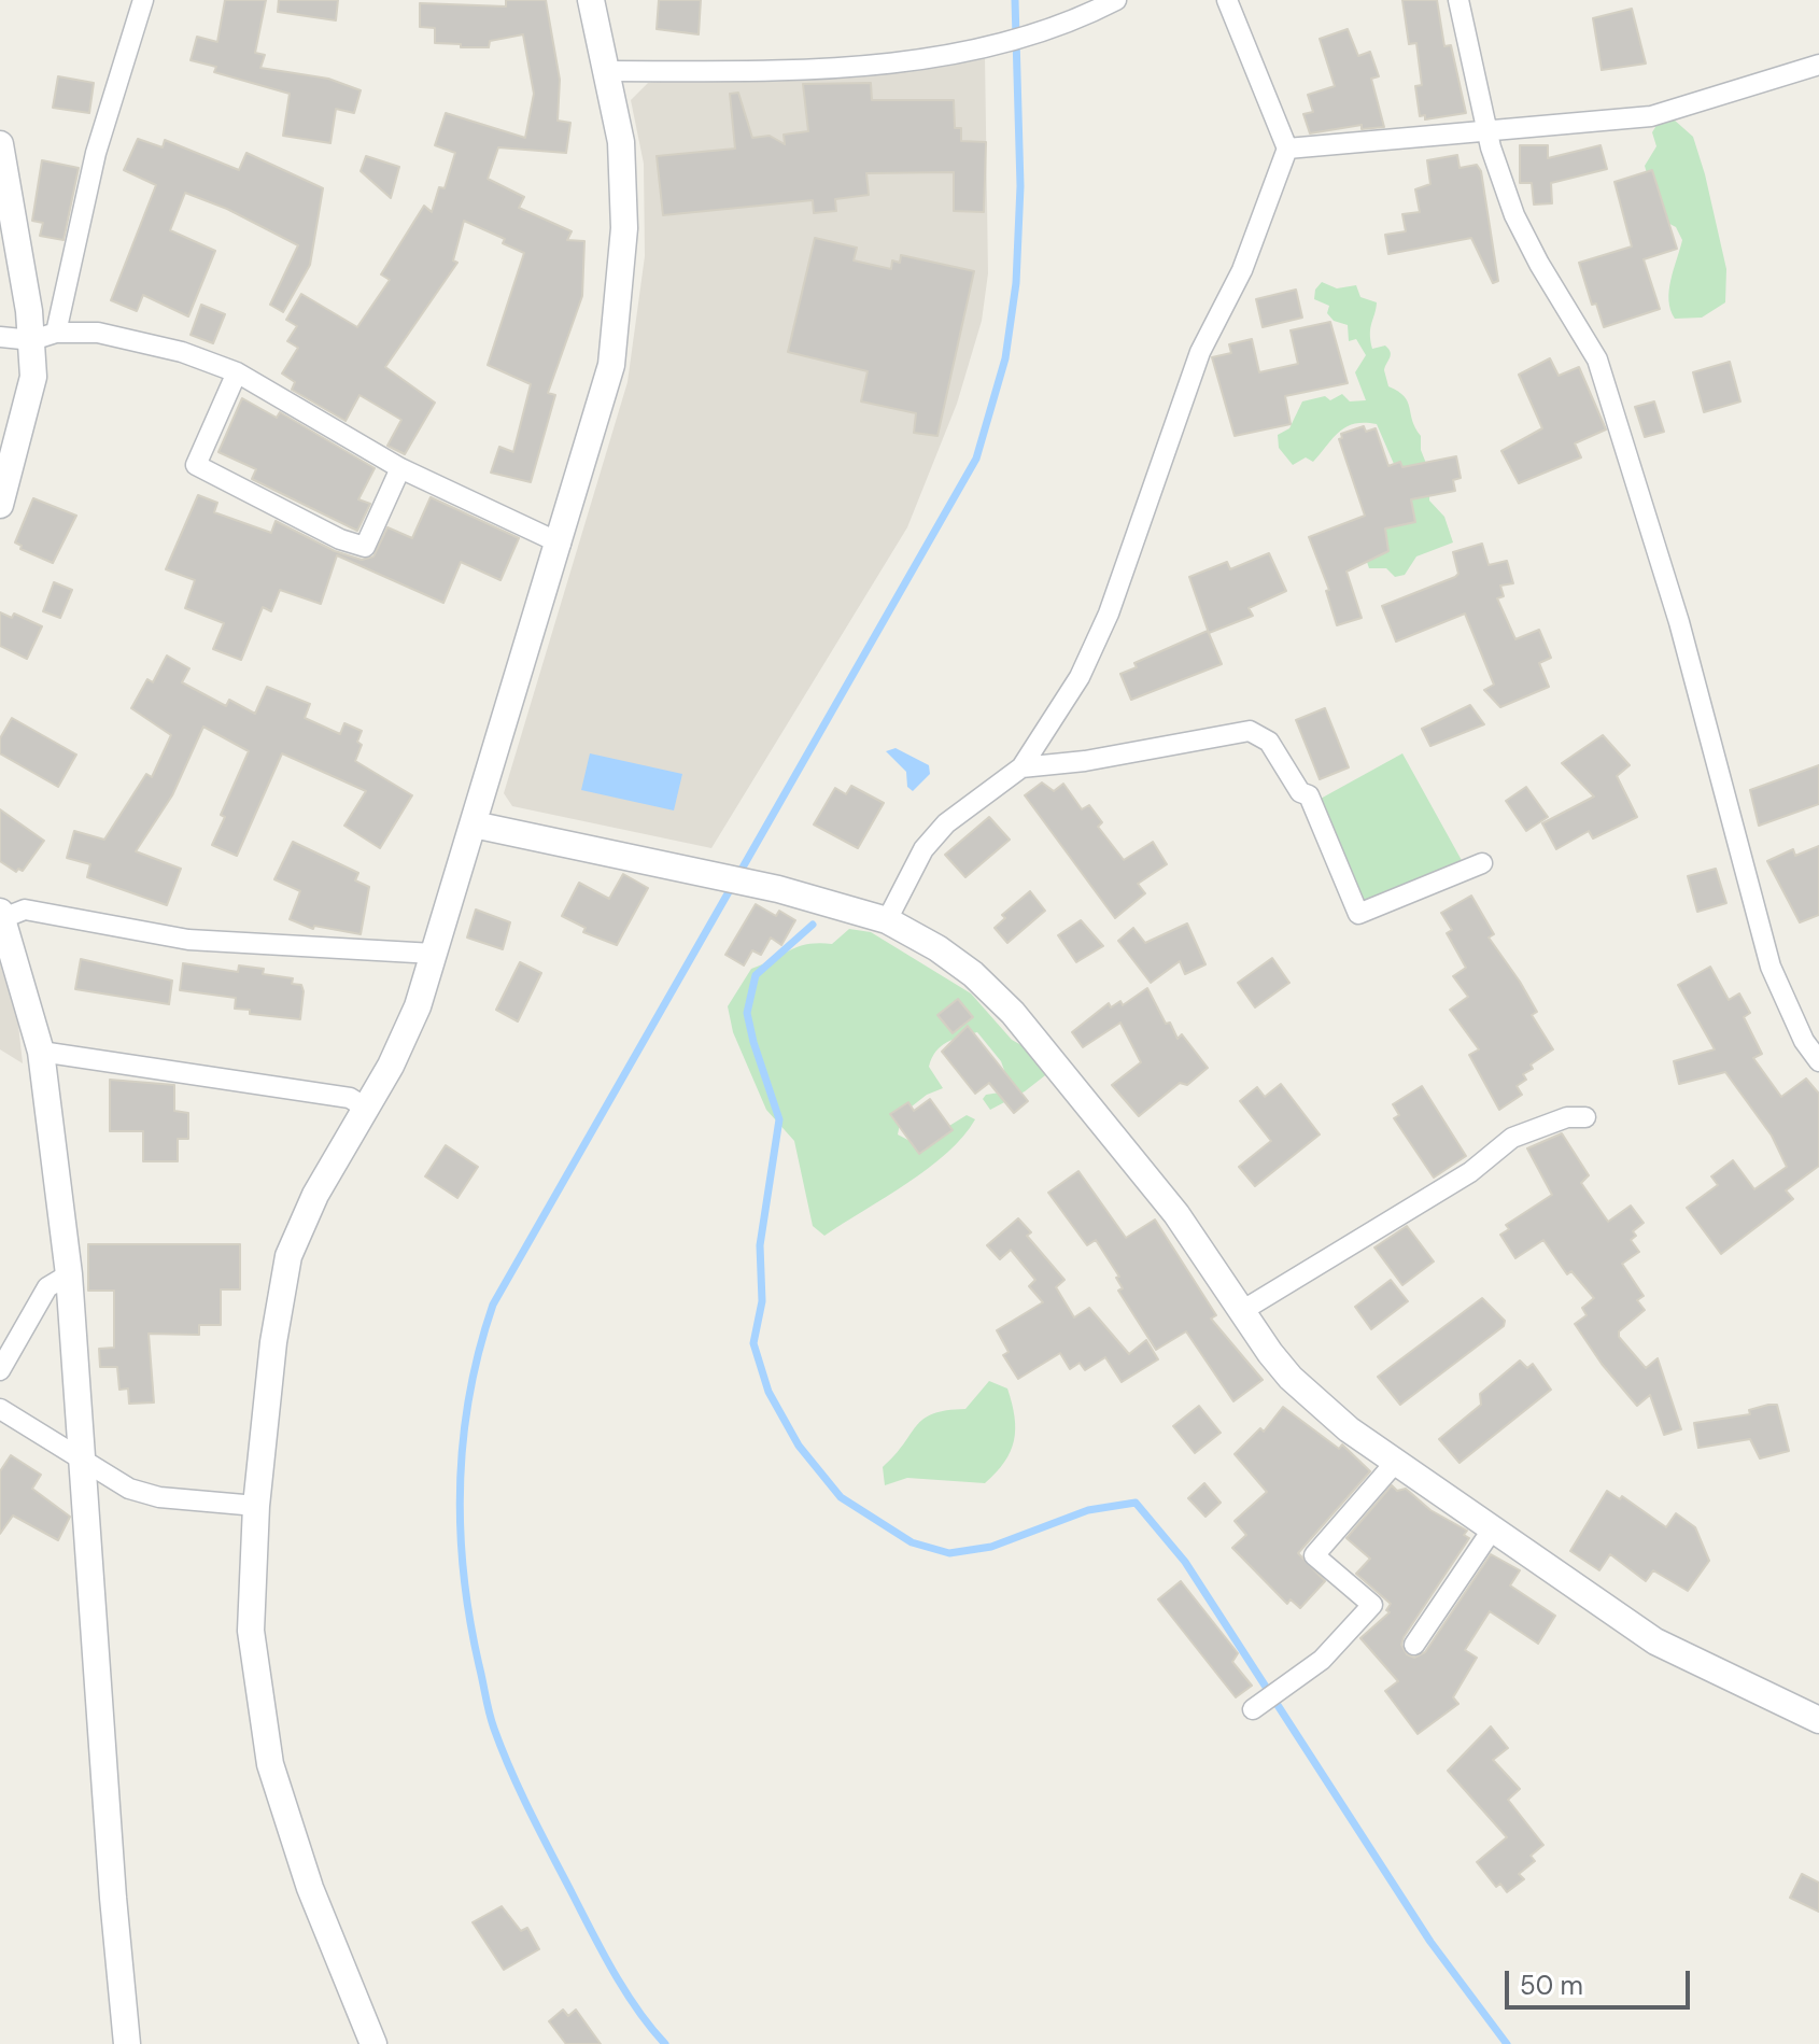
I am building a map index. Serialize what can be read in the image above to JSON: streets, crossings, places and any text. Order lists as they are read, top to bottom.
{
  "scale_bar": "50 m"
}
